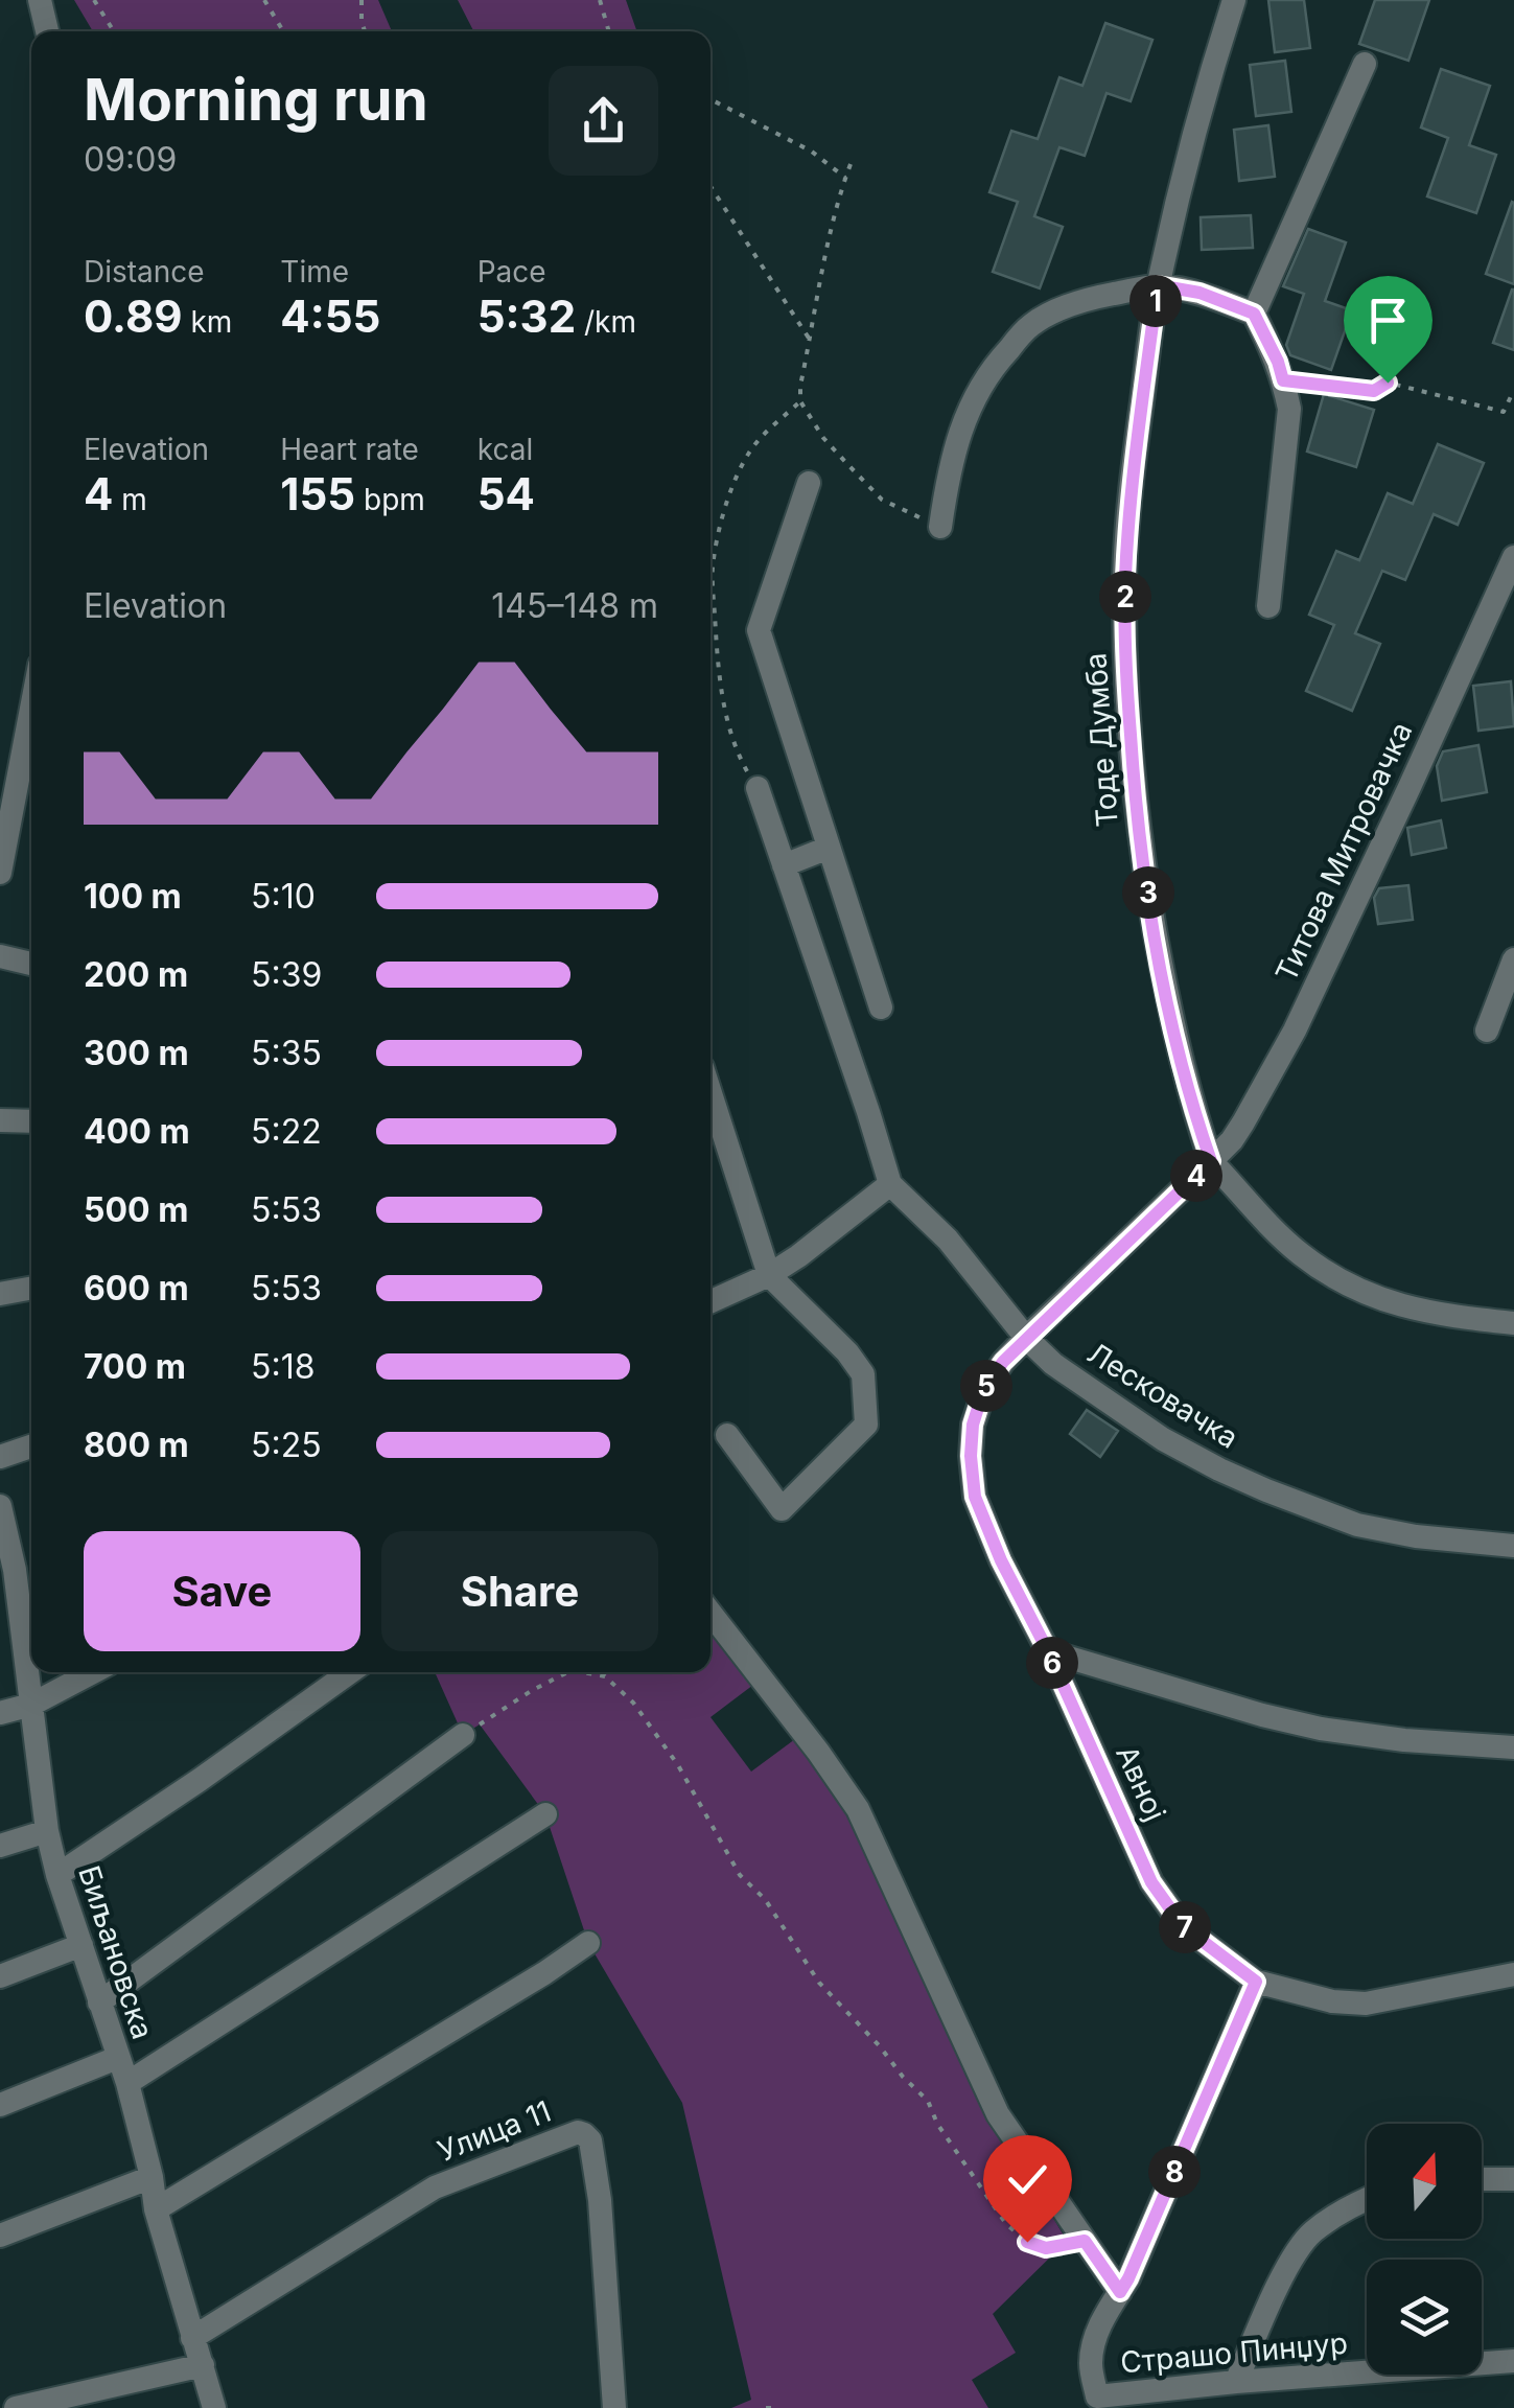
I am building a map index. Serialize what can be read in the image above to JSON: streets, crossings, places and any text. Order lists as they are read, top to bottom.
{
  "streets": {
    "street": [
      "Тоде Думба",
      "Титова Митровачка",
      "Лесковачка",
      "Авној",
      "Биљановска",
      "Улица 11",
      "Страшо Пинџур"
    ]
  },
  "crossings": [
    ["Тоде Думба", "Титова Митровачка"],
    ["Лесковачка", "Авној"],
    ["Авној", "Страшо Пинџур"],
    ["Биљановска", "Улица 11"]
  ],
  "north": "top",
  "page": {
    "heading": ["Morning run", "09:09"],
    "stats": [
      ["Distance", "0.89 km"],
      ["Time", "4:55"],
      ["Pace", "5:32 /km"],
      ["Elevation", "4 m"],
      ["Heart rate", "155 bpm"],
      ["kcal", "54"]
    ],
    "pins": [
      "1",
      "2",
      "3",
      "4",
      "5",
      "6",
      "7",
      "8"
    ],
    "chart": ["Elevation", "145–148 m"],
    "list": [
      {
        "name": "100 m",
        "note": "5:10"
      },
      {
        "name": "200 m",
        "note": "5:39"
      },
      {
        "name": "300 m",
        "note": "5:35"
      },
      {
        "name": "400 m",
        "note": "5:22"
      },
      {
        "name": "500 m",
        "note": "5:53"
      },
      {
        "name": "600 m",
        "note": "5:53"
      },
      {
        "name": "700 m",
        "note": "5:18"
      },
      {
        "name": "800 m",
        "note": "5:25"
      }
    ],
    "buttons": ["Save", "Share"]
  }
}
